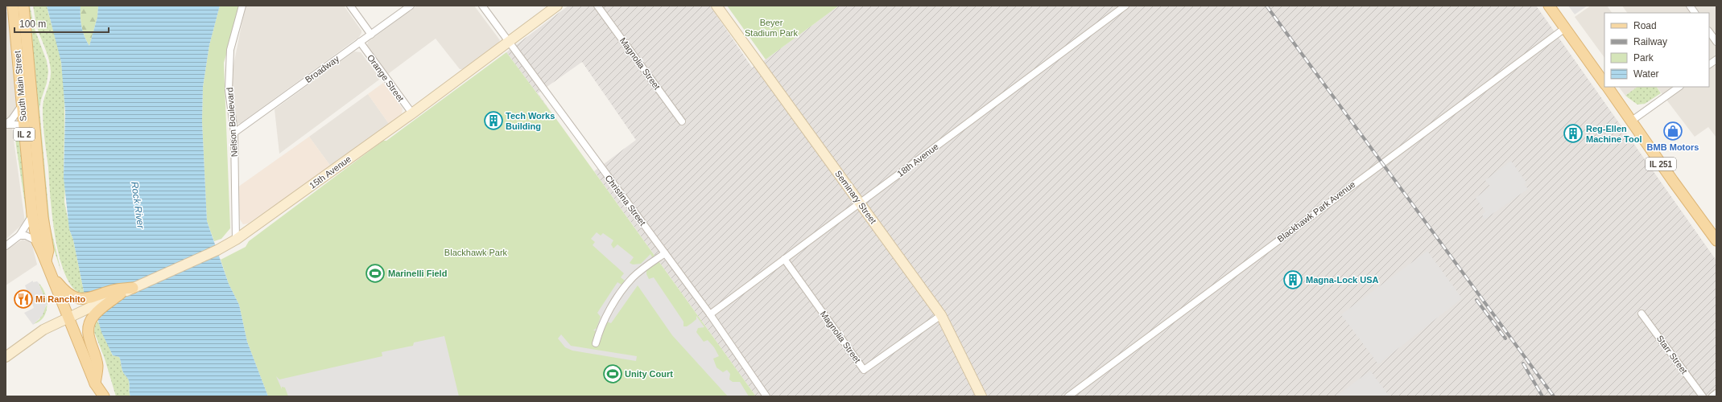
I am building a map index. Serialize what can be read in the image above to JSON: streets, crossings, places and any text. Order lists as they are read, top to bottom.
{
  "streets": {
    "main road": [
      "South Main Street",
      "IL 2",
      "IL 251",
      "15th Avenue",
      "Seminary Street"
    ],
    "street": [
      "Magnolia Street",
      "Broadway",
      "Orange Street",
      "Nelson Boulevard",
      "18th Avenue",
      "Christina Street",
      "Blackhawk Park Avenue",
      "Starr Street"
    ]
  },
  "crossings": [
    ["Magnolia Street", "18th Avenue"],
    ["Magnolia Street", "Seminary Street"],
    ["Broadway", "Orange Street"],
    ["Broadway", "Nelson Boulevard"],
    ["Orange Street", "15th Avenue"],
    ["South Main Street", "15th Avenue"],
    ["Nelson Boulevard", "15th Avenue"],
    ["18th Avenue", "Seminary Street"],
    ["18th Avenue", "Christina Street"],
    ["IL 251", "Blackhawk Park Avenue"],
    ["15th Avenue", "Christina Street"]
  ],
  "water": ["Rock River"],
  "parks": ["Beyer Stadium Park", "Blackhawk Park"],
  "places": {
    "building": ["Tech Works Building", "Reg-Ellen Machine Tool", "Magna-Lock USA"],
    "shop": ["BMB Motors"],
    "sports": ["Marinelli Field", "Unity Court"],
    "restaurant": ["Mi Ranchito"]
  },
  "legend": [
    "Road",
    "Railway",
    "Park",
    "Water"
  ],
  "scale_bar": "100 m"
}
